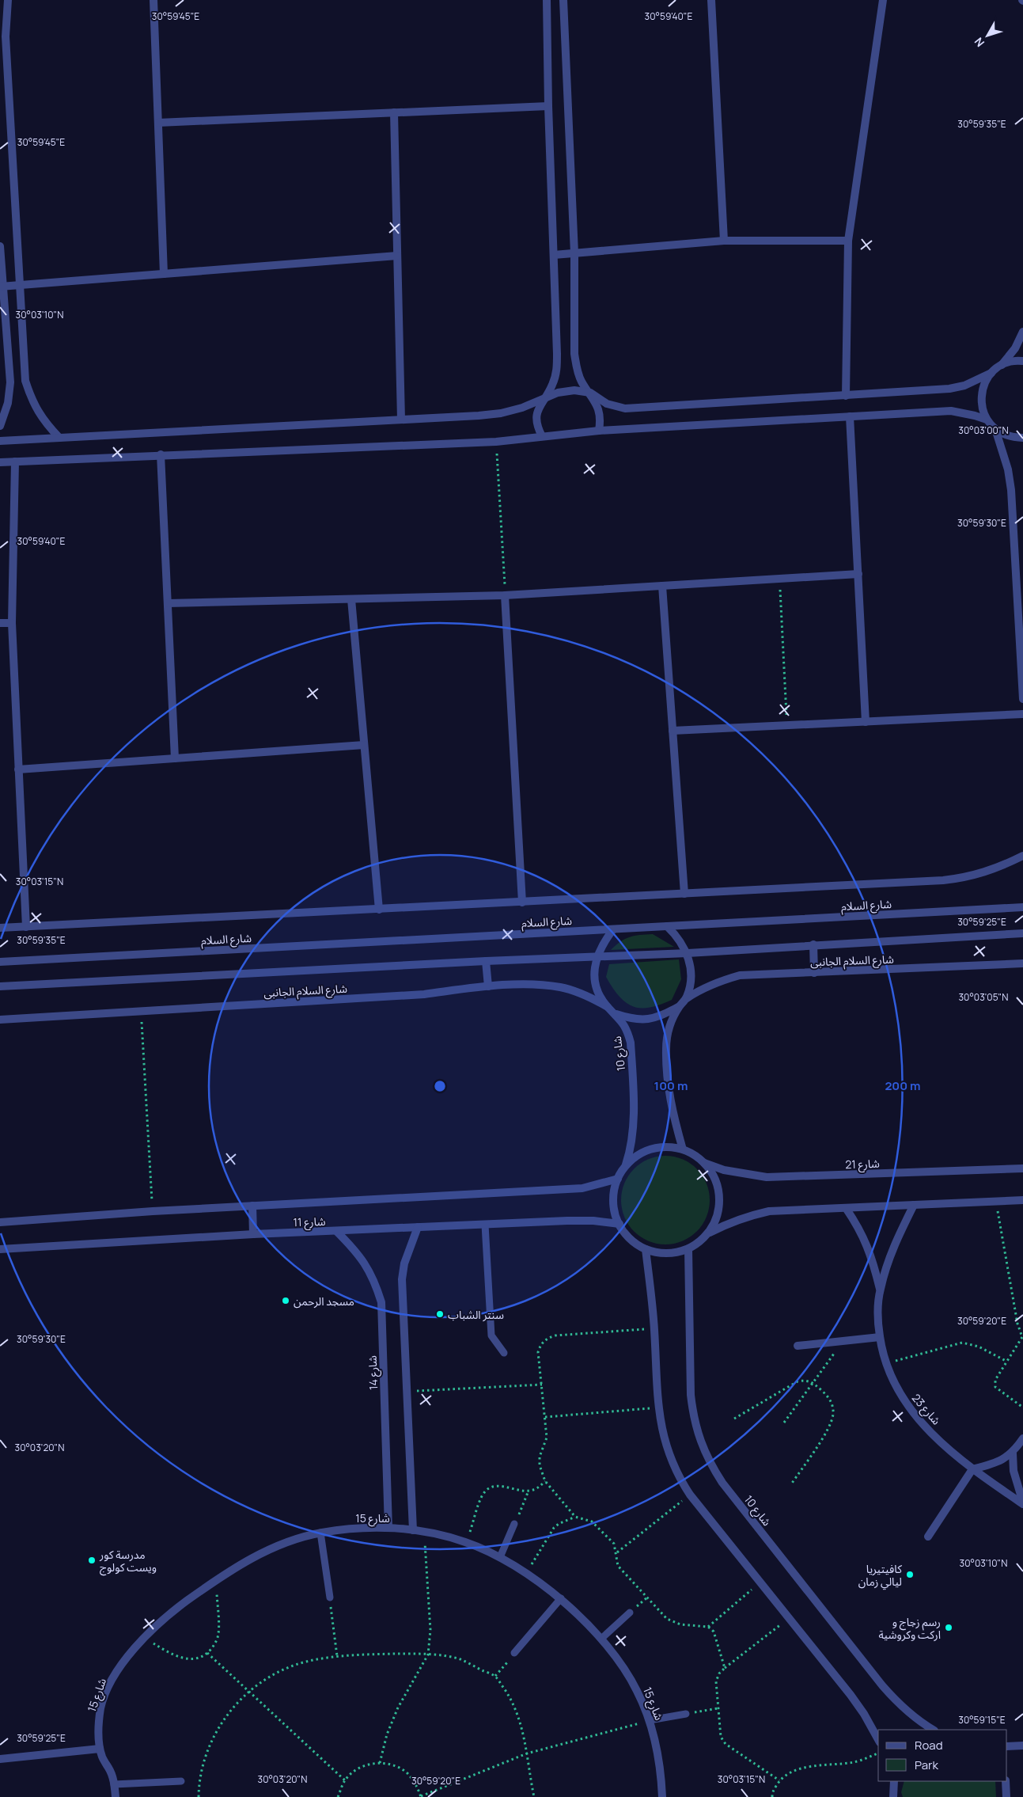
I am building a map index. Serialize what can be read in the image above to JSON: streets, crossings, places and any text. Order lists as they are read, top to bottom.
{
  "streets": {
    "street": [
      "شارع السلام",
      "شارع السلام الجانبى",
      "شارع 10",
      "شارع 21",
      "شارع 11",
      "شارع 14",
      "شارع 23",
      "شارع 15"
    ]
  },
  "crossings": [
    ["شارع السلام", "شارع 10"],
    ["شارع السلام الجانبى", "شارع 10"],
    ["شارع 10", "شارع 21"],
    ["شارع 10", "شارع 11"],
    ["شارع 21", "شارع 11"],
    ["شارع 11", "شارع 14"],
    ["شارع 14", "شارع 15"]
  ],
  "places": [
    "مسجد الرحمن",
    "سنتر الشباب",
    "مدرسة كور ويست كولوج",
    "كافيتيريا ليالي زمان",
    "رسم زجاج و اركت وكروشية"
  ],
  "legend": ["Road", "Park"],
  "north": "bottom left",
  "coordinates": [
    "30°59'45\"E",
    "30°59'40\"E",
    "30°59'35\"E",
    "30°03'10\"N",
    "30°03'00\"N",
    "30°59'30\"E",
    "30°03'15\"N",
    "30°59'25\"E",
    "30°03'05\"N",
    "30°59'20\"E",
    "30°03'20\"N",
    "30°59'15\"E"
  ],
  "rings": ["100 m", "200 m"]
}
